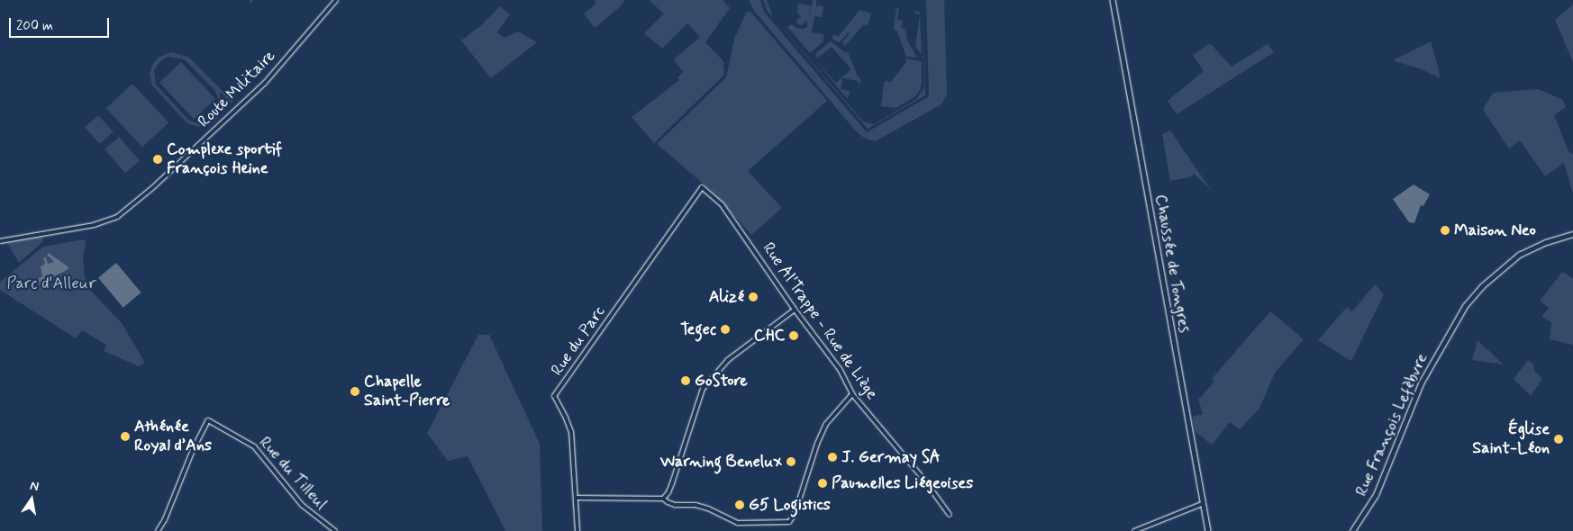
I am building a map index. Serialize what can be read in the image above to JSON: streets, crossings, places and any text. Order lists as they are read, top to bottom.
{
  "streets": {
    "main road": ["Chaussée de Tongres", "Rue François Lefèbvre"],
    "street": [
      "Route Militaire",
      "Rue Al'Trappe - Rue de Liège",
      "Rue du Parc",
      "Rue du Tilleul"
    ]
  },
  "crossings": [
    ["Rue Al'Trappe - Rue de Liège", "Rue du Parc"]
  ],
  "parks": ["Parc d'Alleur"],
  "places": [
    "Complexe sportif François Heine",
    "Maison Neo",
    "Alizé",
    "Tegec",
    "CHC",
    "GoStore",
    "Chapelle Saint-Pierre",
    "Athénée Royal d’Ans",
    "Église Saint-Léon",
    "J. Germay SA",
    "Warning Benelux",
    "Paumelles Liégeoises",
    "G5 Logistics"
  ],
  "scale_bar": "200 m",
  "north": "top"
}
